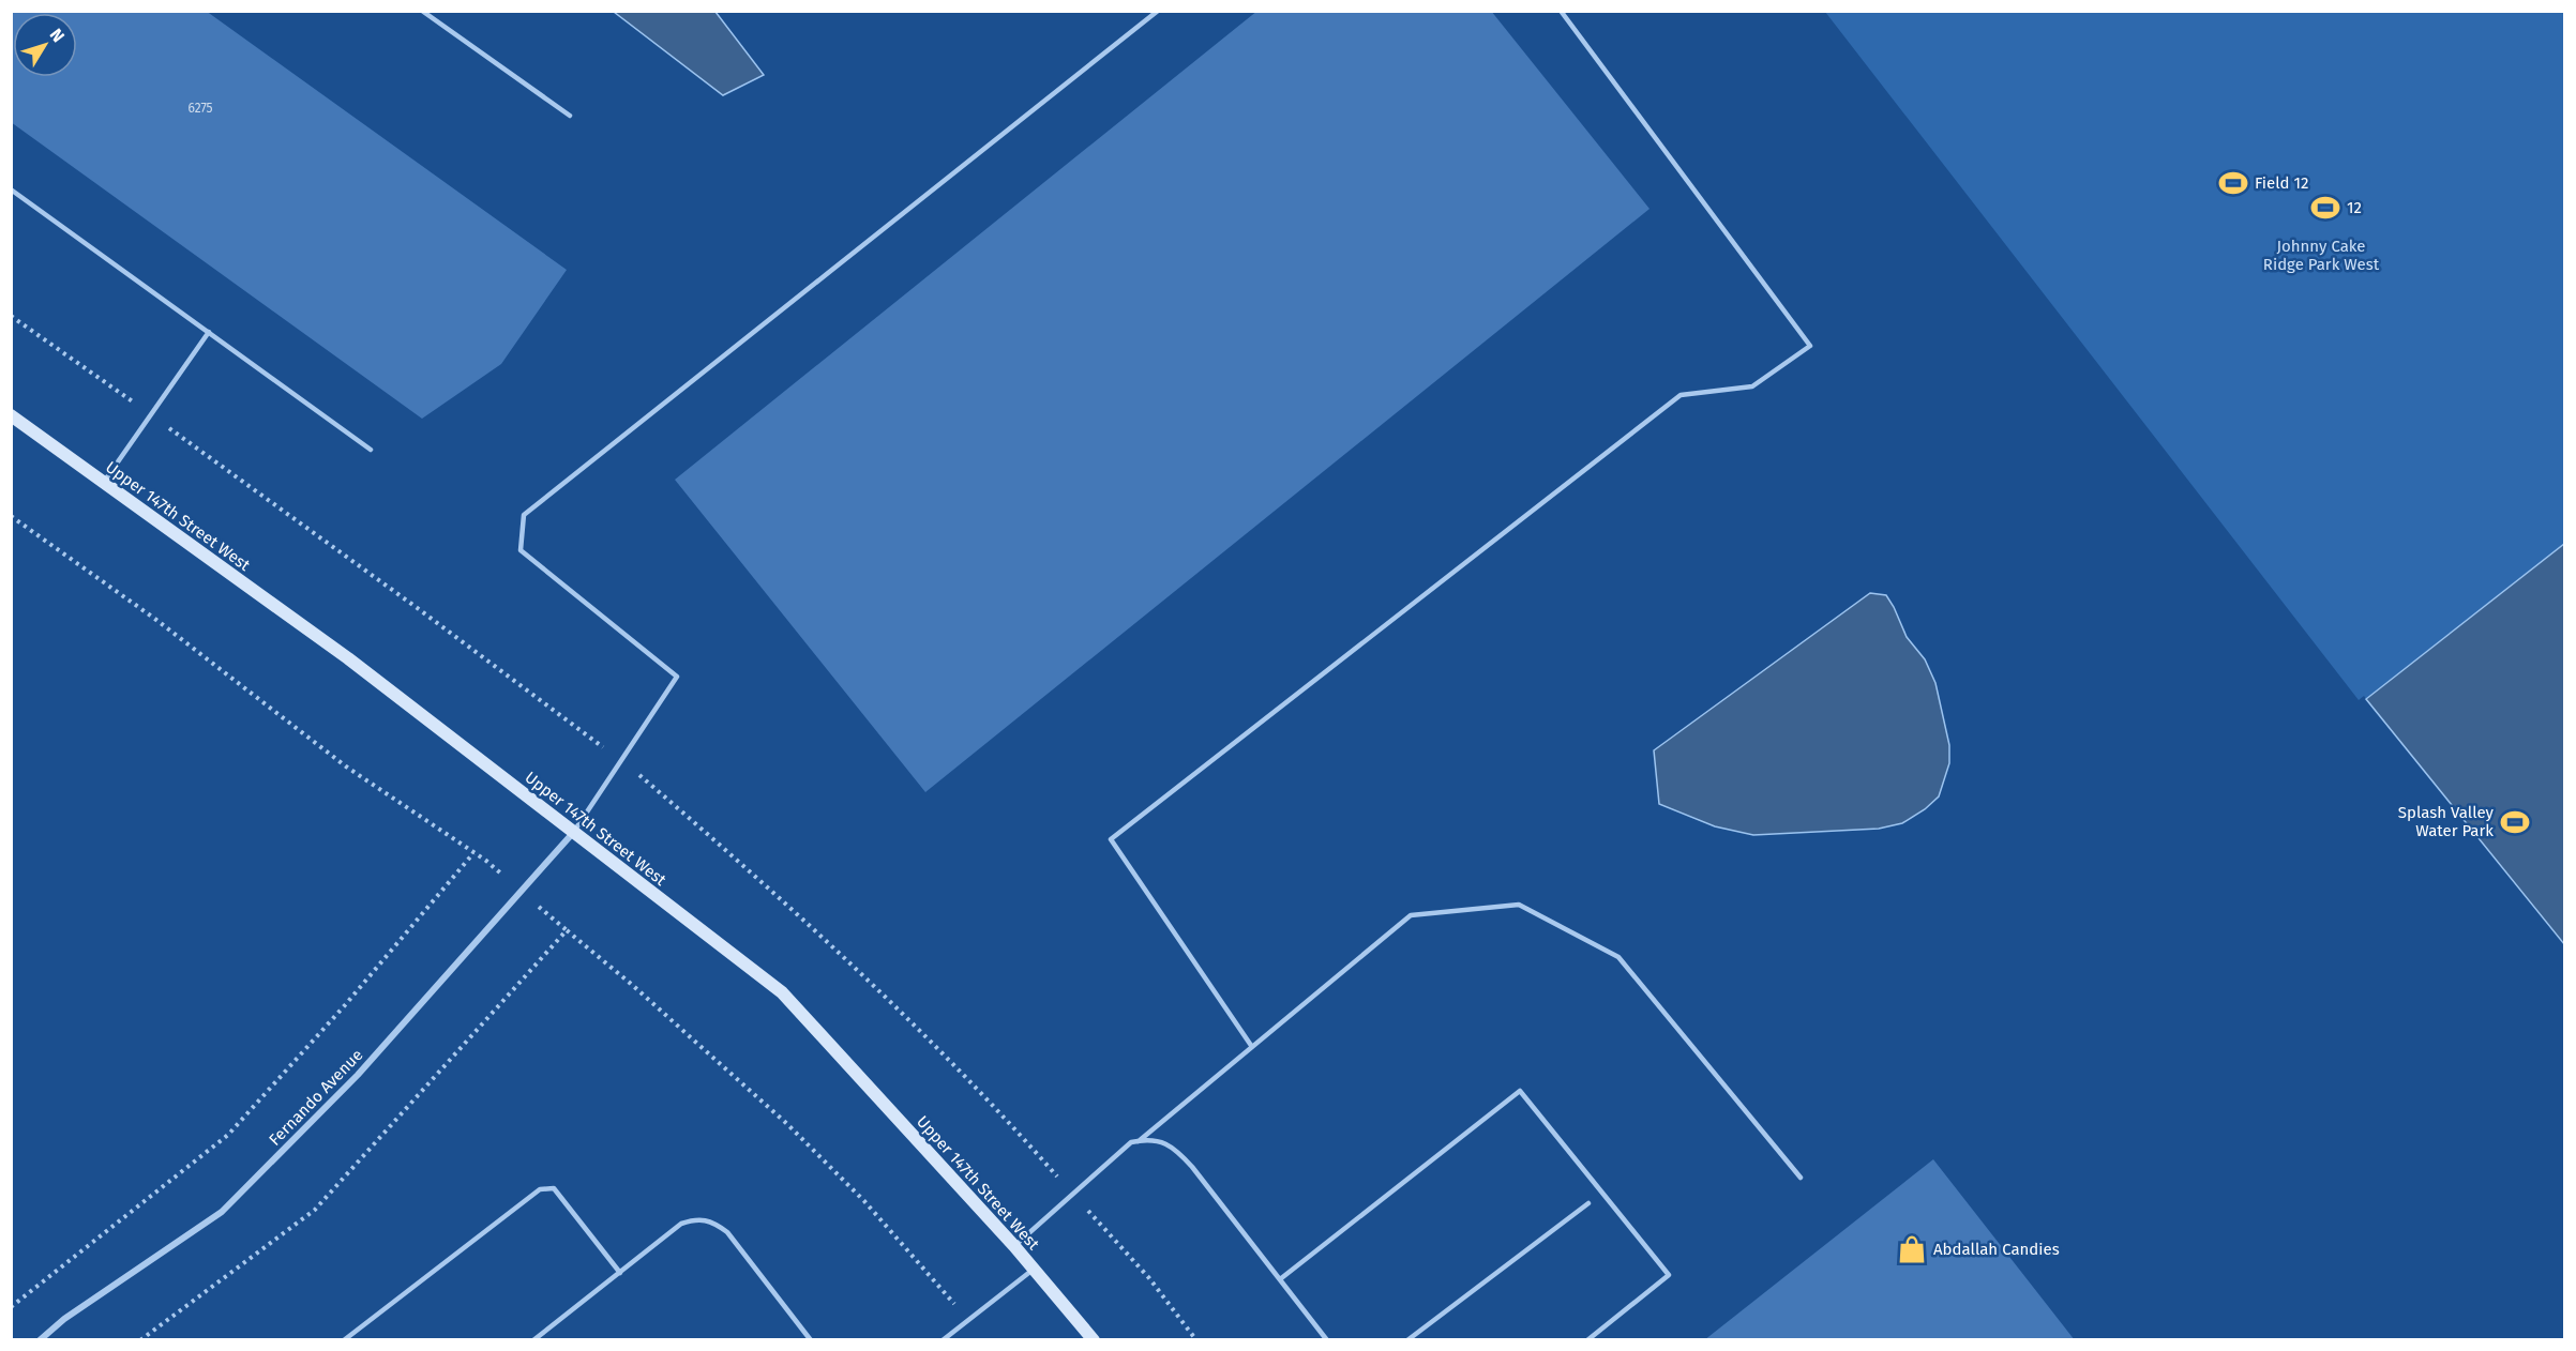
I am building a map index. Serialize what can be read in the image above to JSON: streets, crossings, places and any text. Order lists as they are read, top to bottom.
{
  "streets": {
    "street": ["Upper 147th Street West", "Fernando Avenue"]
  },
  "crossings": [
    ["Upper 147th Street West", "Fernando Avenue"]
  ],
  "parks": ["Johnny Cake Ridge Park West"],
  "places": {
    "sports": ["Field 12", "12", "Splash Valley Water Park"],
    "shop": ["Abdallah Candies"]
  },
  "house_numbers": ["6275"],
  "north": "top right"
}
